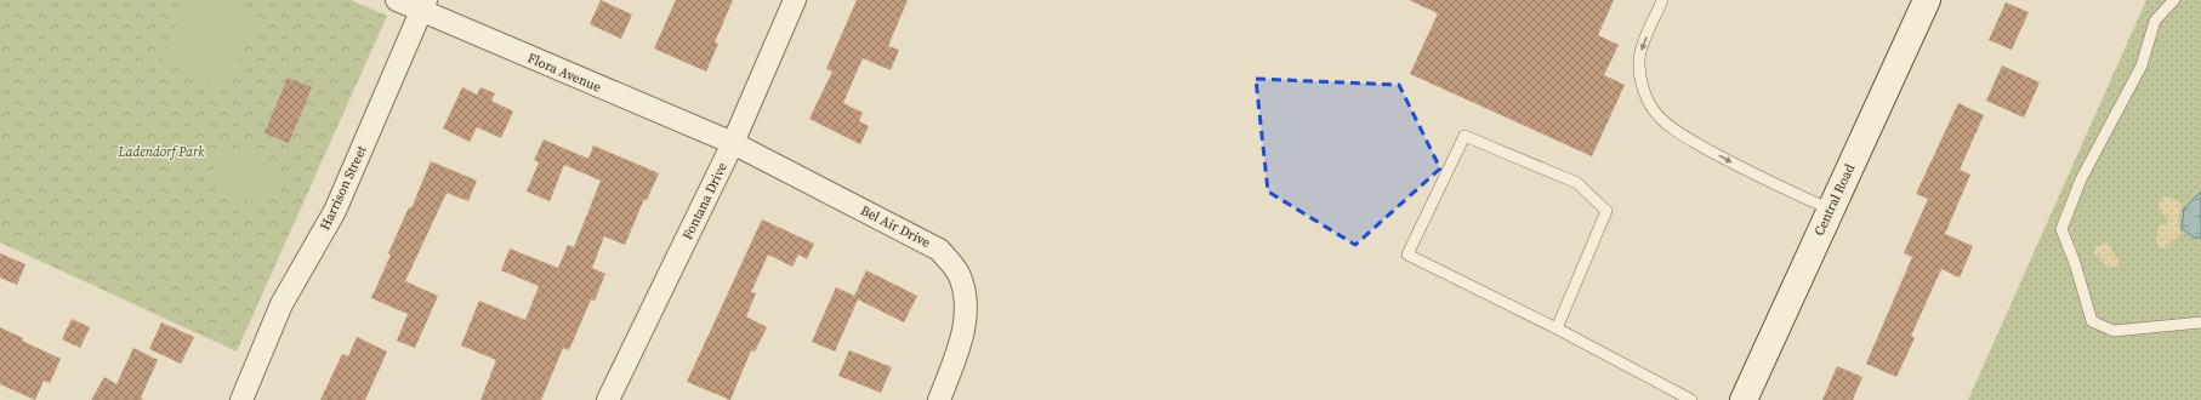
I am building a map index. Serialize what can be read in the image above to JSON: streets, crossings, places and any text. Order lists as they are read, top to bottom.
{
  "streets": {
    "main road": ["Central Road"],
    "street": [
      "Flora Avenue",
      "Harrison Street",
      "Fontana Drive",
      "Bel Air Drive"
    ]
  },
  "crossings": [
    ["Flora Avenue", "Harrison Street"],
    ["Flora Avenue", "Fontana Drive"],
    ["Flora Avenue", "Bel Air Drive"],
    ["Fontana Drive", "Bel Air Drive"]
  ],
  "parks": ["Ladendorf Park"]
}
